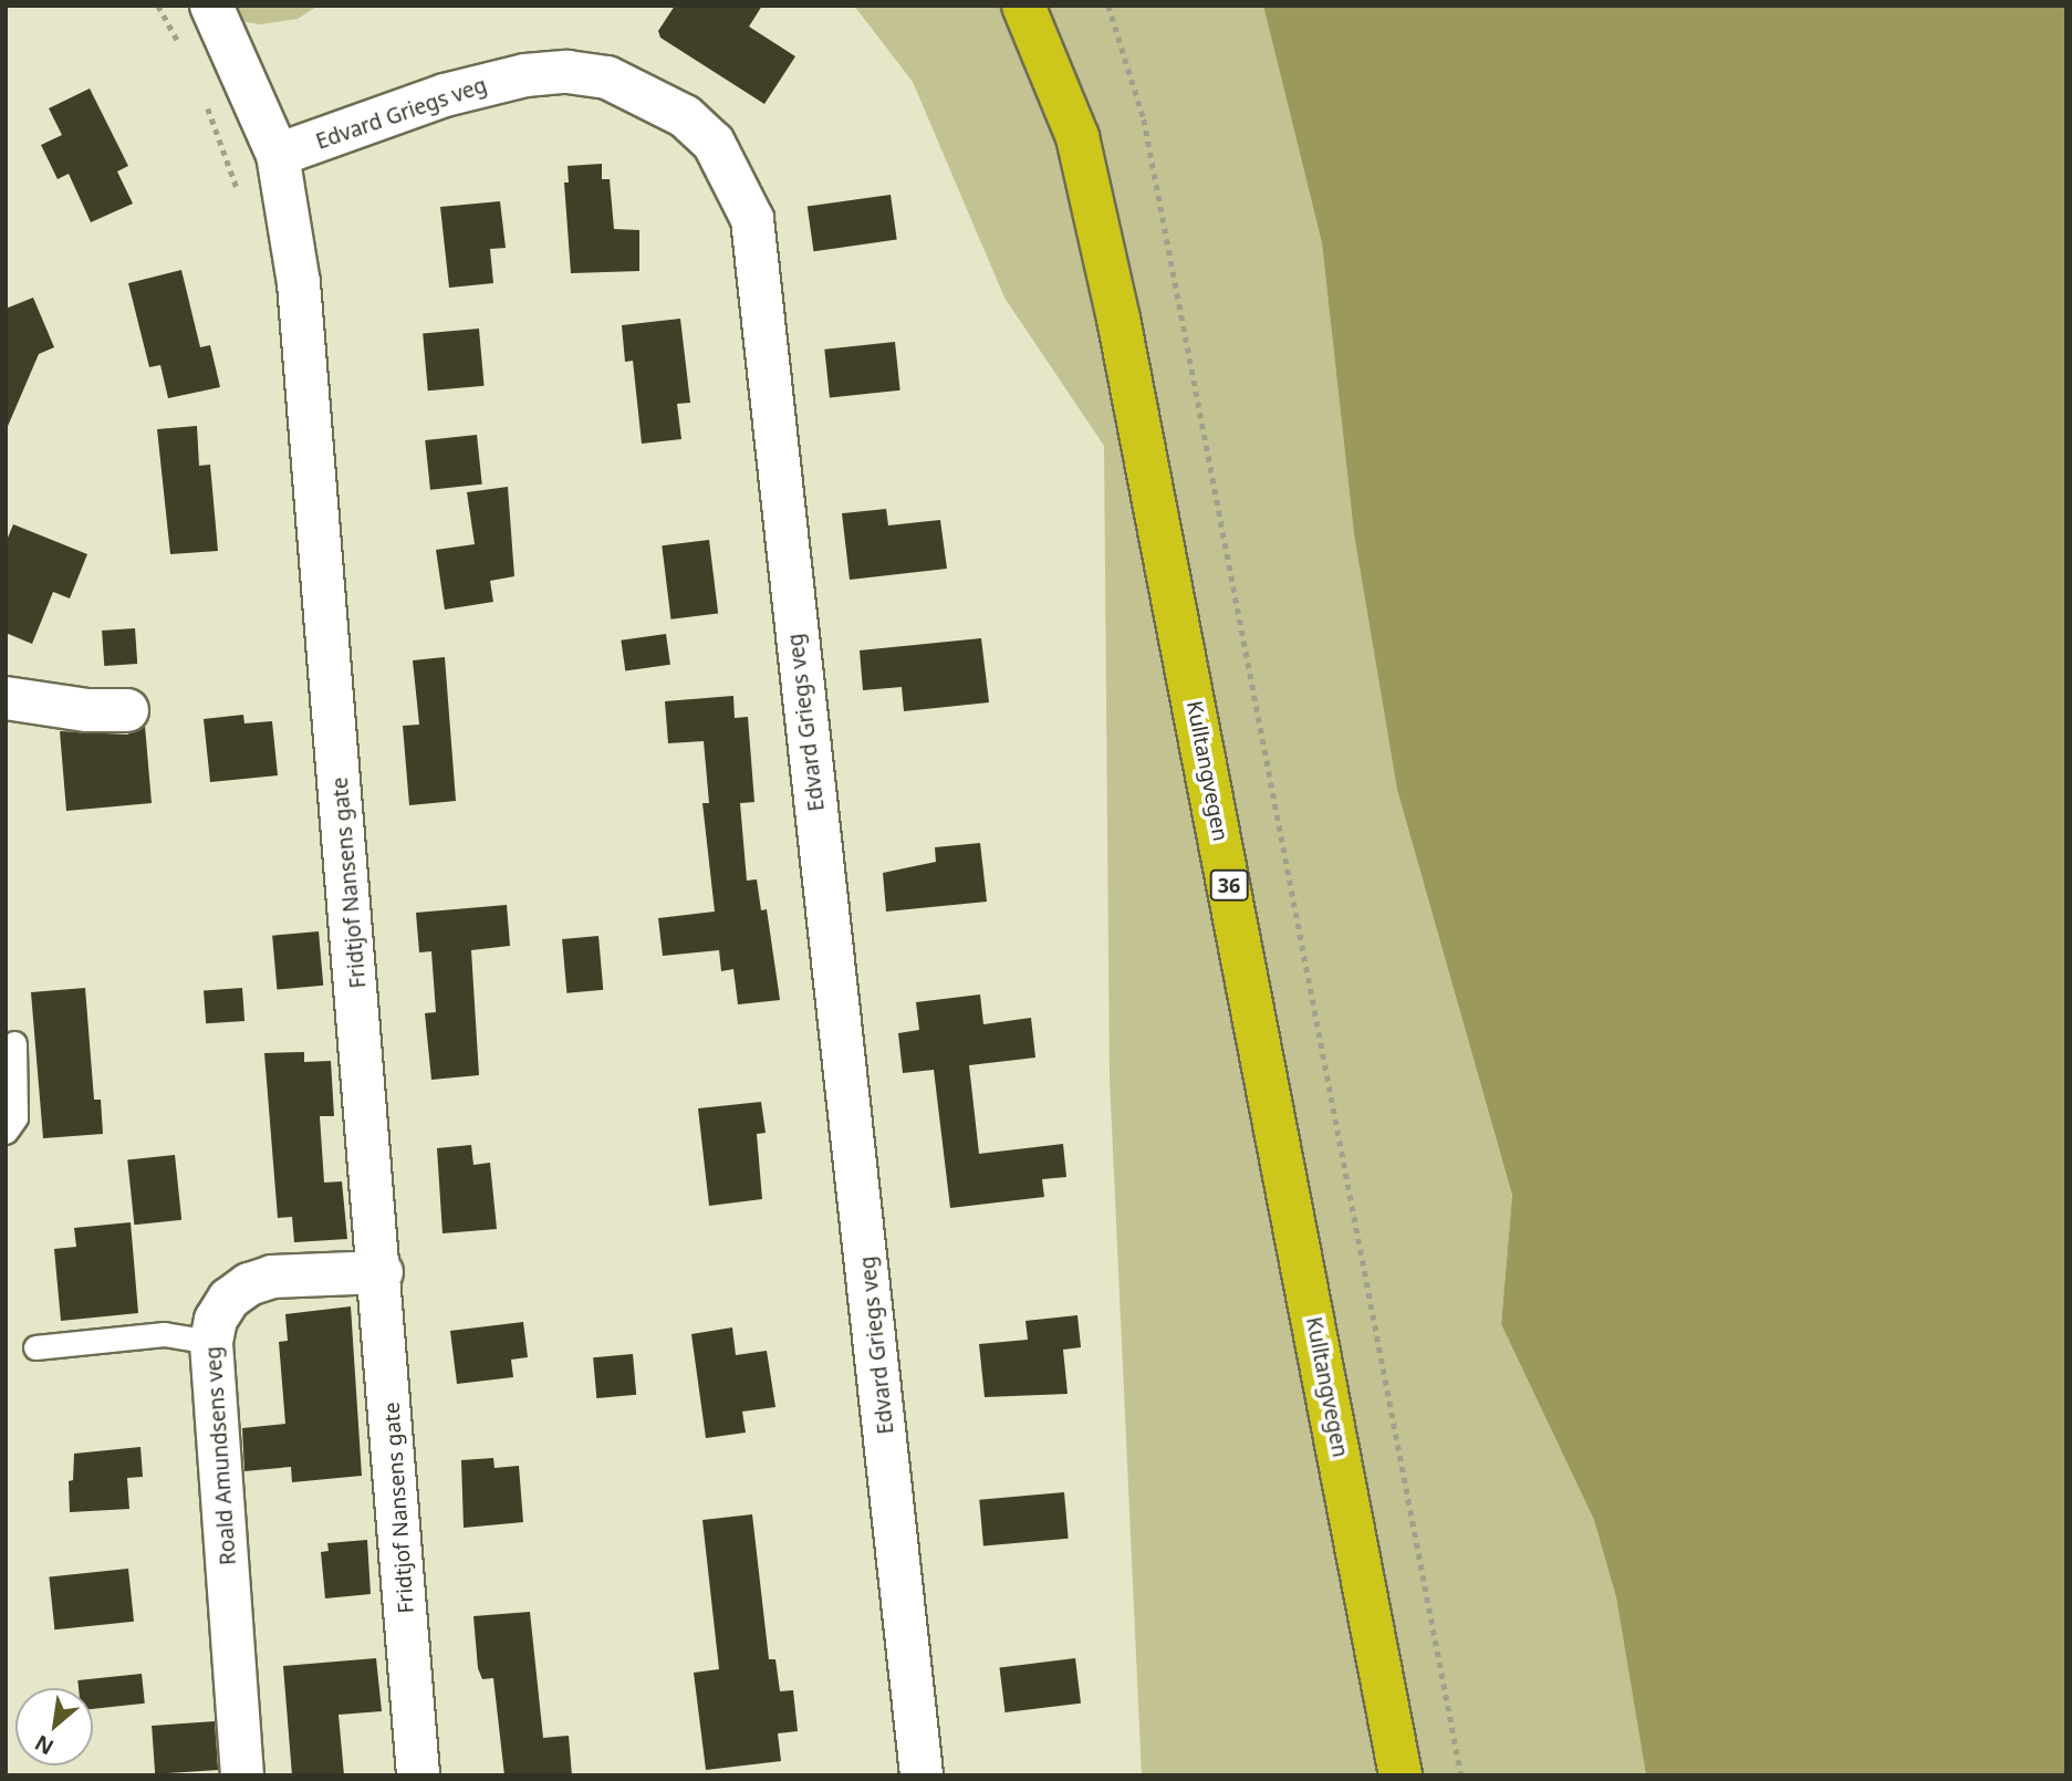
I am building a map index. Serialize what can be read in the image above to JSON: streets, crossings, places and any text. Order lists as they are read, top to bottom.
{
  "streets": {
    "highway": ["Kulltangvegen", "36"],
    "street": ["Edvard Griegs veg", "Fridtjof Nansens gate", "Roald Amundsens veg"]
  },
  "crossings": [
    ["Edvard Griegs veg", "Fridtjof Nansens gate"],
    ["Fridtjof Nansens gate", "Roald Amundsens veg"]
  ],
  "north": "bottom left"
}
